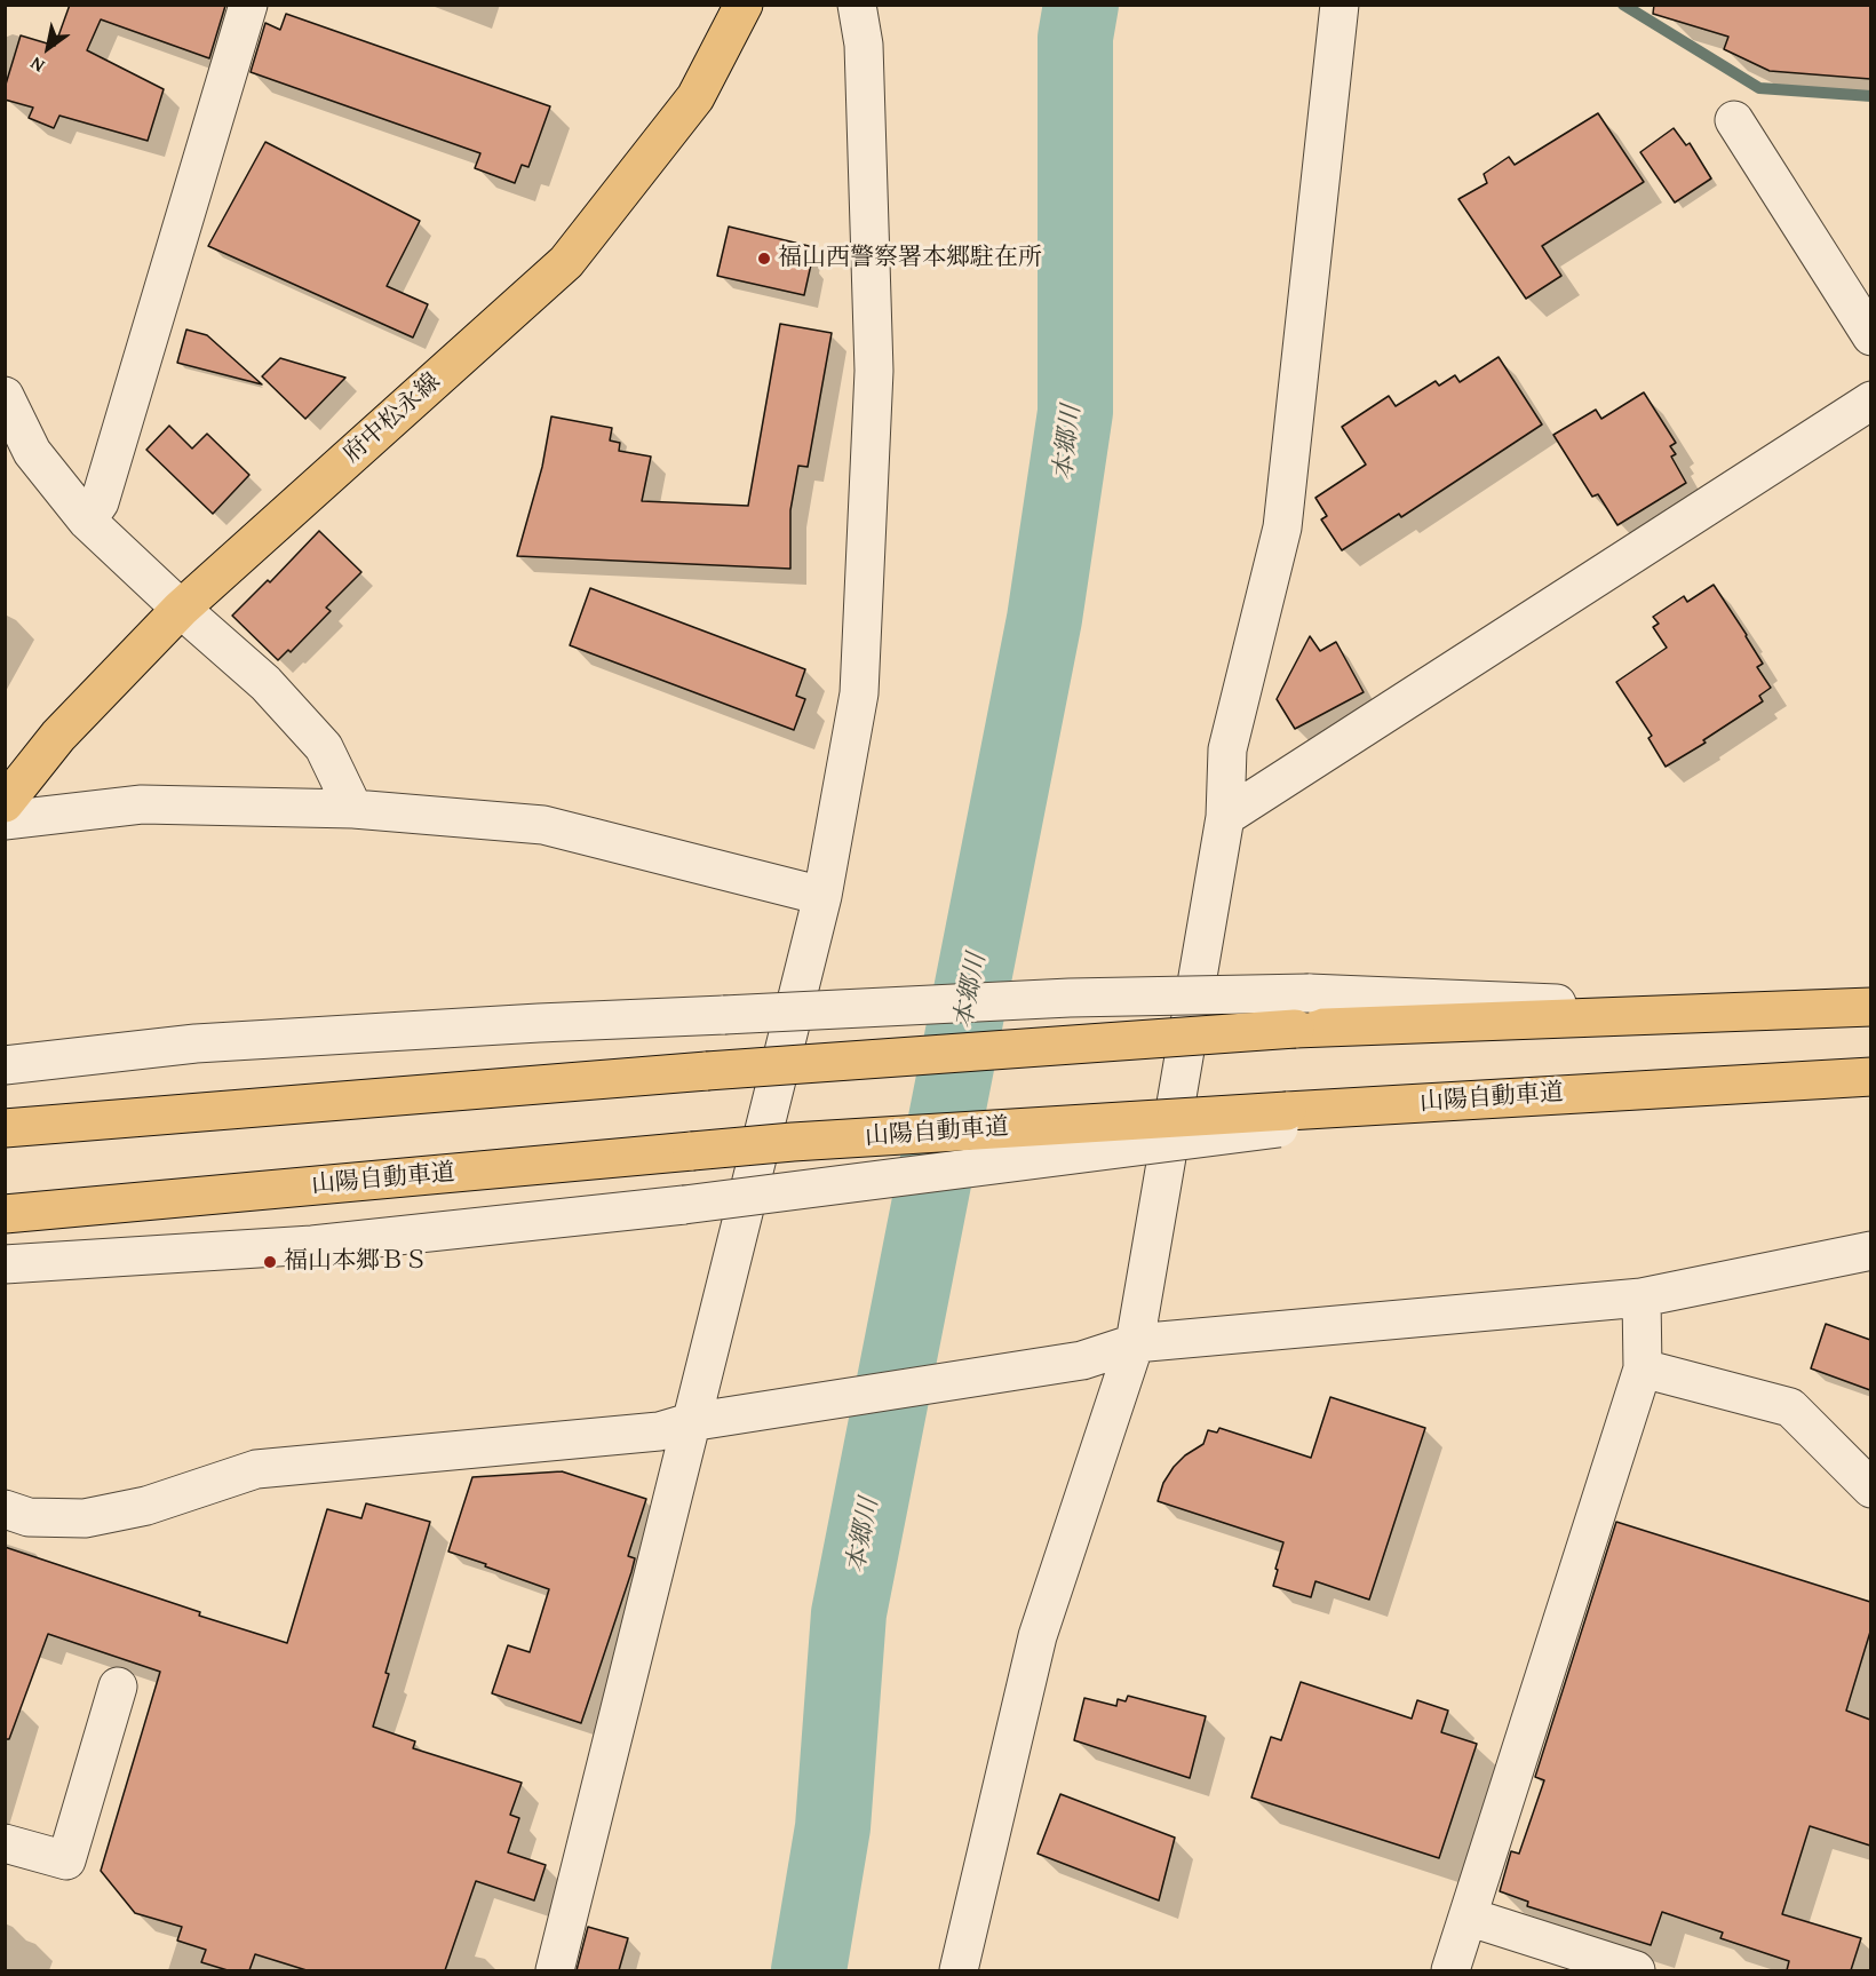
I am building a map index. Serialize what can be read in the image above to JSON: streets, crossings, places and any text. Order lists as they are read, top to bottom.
{
  "streets": {
    "main road": ["府中松永線", "山陽自動車道"]
  },
  "water": ["本郷川"],
  "places": ["福山西警察署本郷駐在所", "福山本郷ＢＳ"],
  "north": "bottom left"
}
